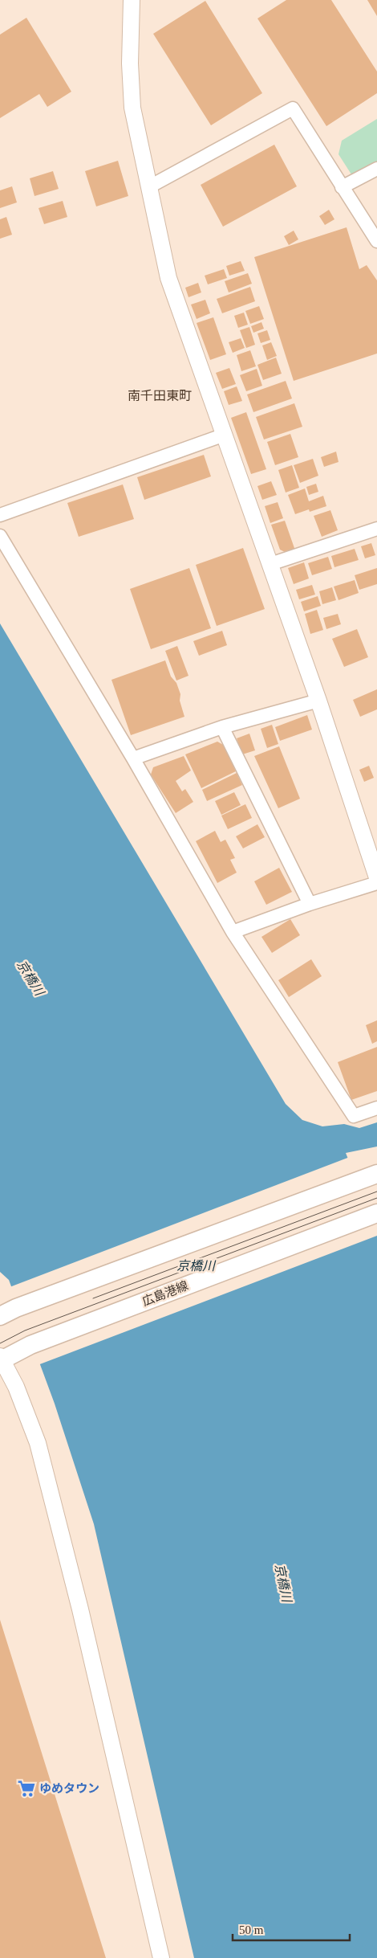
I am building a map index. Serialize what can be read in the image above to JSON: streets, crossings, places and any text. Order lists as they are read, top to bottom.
{
  "streets": {
    "main road": ["広島港線"]
  },
  "districts": ["南千田東町"],
  "water": ["京橋川"],
  "places": {
    "supermarket": ["ゆめタウン"]
  },
  "scale_bar": "50 m"
}
